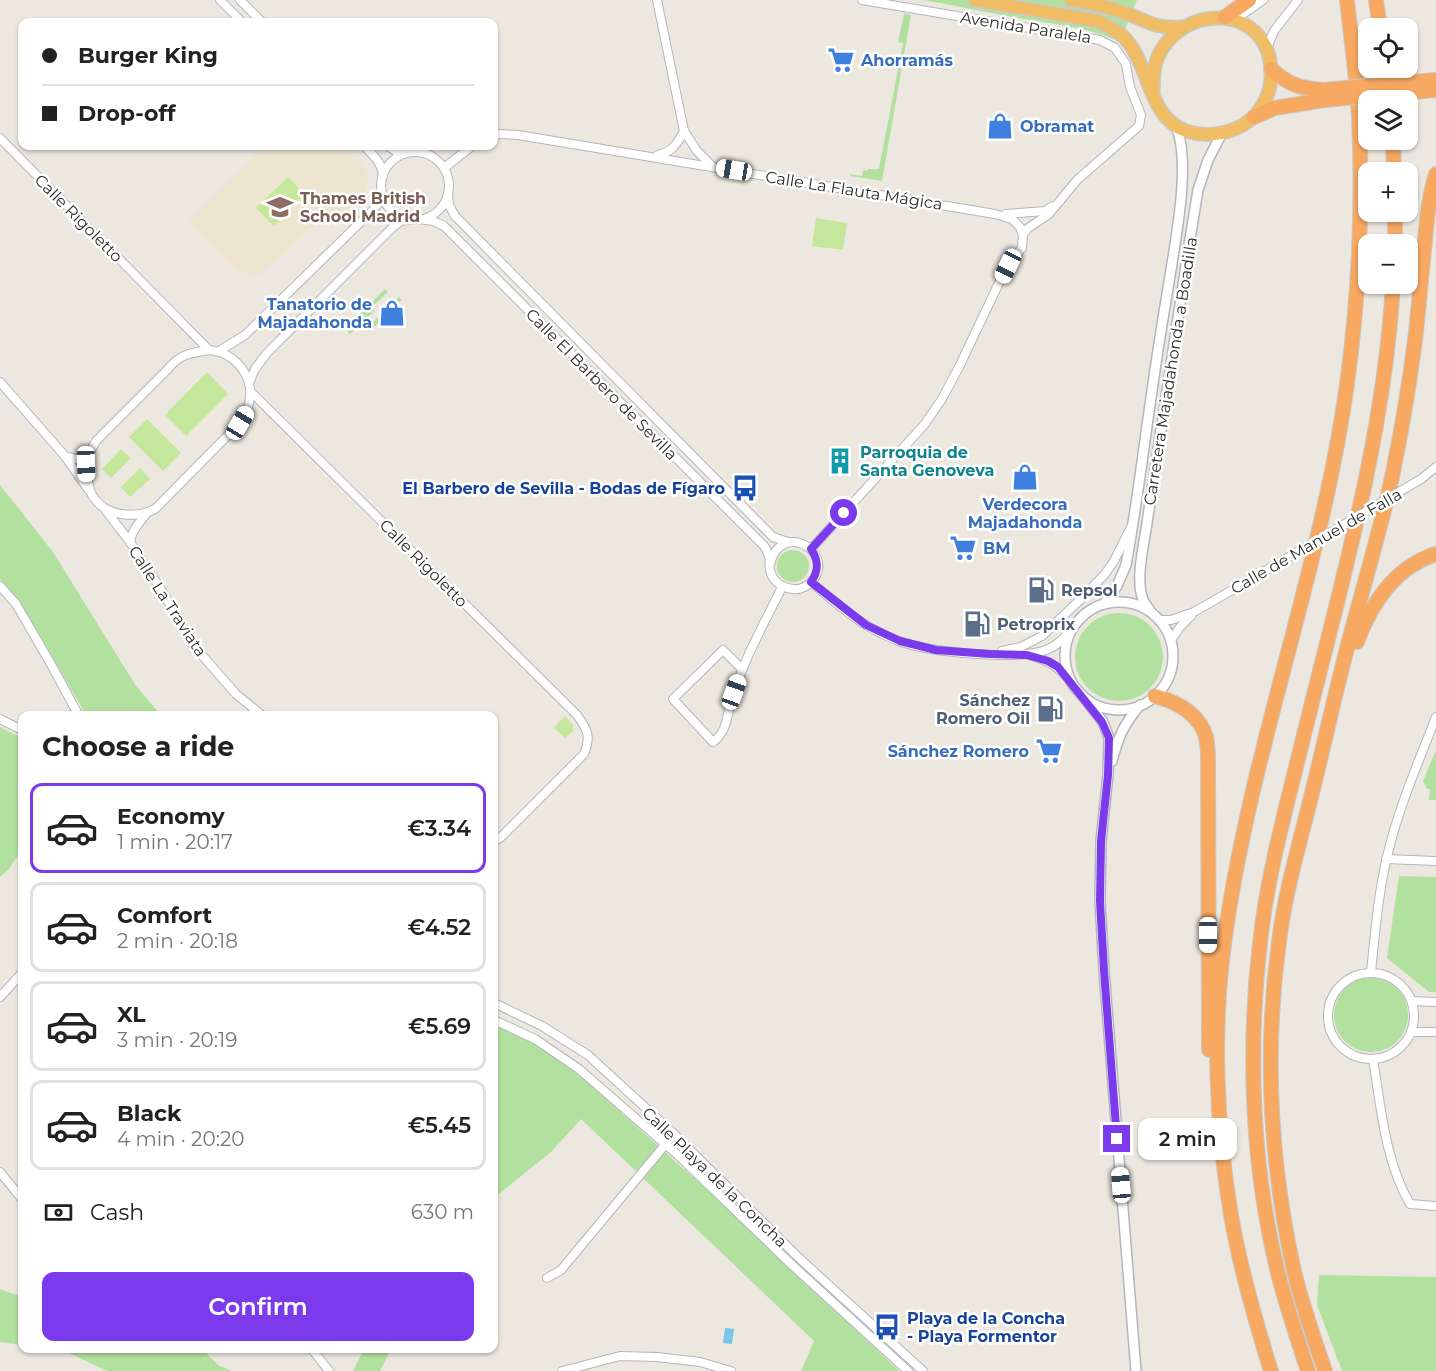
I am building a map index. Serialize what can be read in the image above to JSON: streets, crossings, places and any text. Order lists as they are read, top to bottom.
{
  "streets": {
    "street": [
      "Avenida Paralela",
      "Calle La Flauta Mágica",
      "Calle Rigoletto",
      "Carretera Majadahonda a Boadilla",
      "Calle El Barbero de Sevilla",
      "Calle de Manuel de Falla",
      "Calle La Traviata",
      "Calle Playa de la Concha"
    ]
  },
  "crossings": [
    ["Avenida Paralela", "Calle La Flauta Mágica"],
    ["Carretera Majadahonda a Boadilla", "Calle de Manuel de Falla"]
  ],
  "places": {
    "supermarket": ["Ahorramás", "BM", "Sánchez Romero"],
    "shop": ["Obramat", "Tanatorio de Majadahonda", "Verdecora Majadahonda"],
    "school or university": ["Thames British School Madrid"],
    "building": ["Parroquia de Santa Genoveva"],
    "bus stop": ["El Barbero de Sevilla - Bodas de Fígaro", "Playa de la Concha - Playa Formentor"],
    "fuel station": ["Repsol", "Petroprix", "Sánchez Romero Oil"]
  },
  "page": {
    "map_buttons": ["+", "−"],
    "banner": ["Burger King", "Drop-off"],
    "heading": "Choose a ride",
    "list": [
      {
        "name": "Economy",
        "note": "1 min · 20:17",
        "value": "€3.34"
      },
      {
        "name": "Comfort",
        "note": "2 min · 20:18",
        "value": "€4.52"
      },
      {
        "name": "XL",
        "note": "3 min · 20:19",
        "value": "€5.69"
      },
      {
        "name": "Black",
        "note": "4 min · 20:20",
        "value": "€5.45"
      }
    ],
    "bubble": "2 min",
    "pay": ["Cash", "630 m"],
    "buttons": "Confirm"
  }
}
